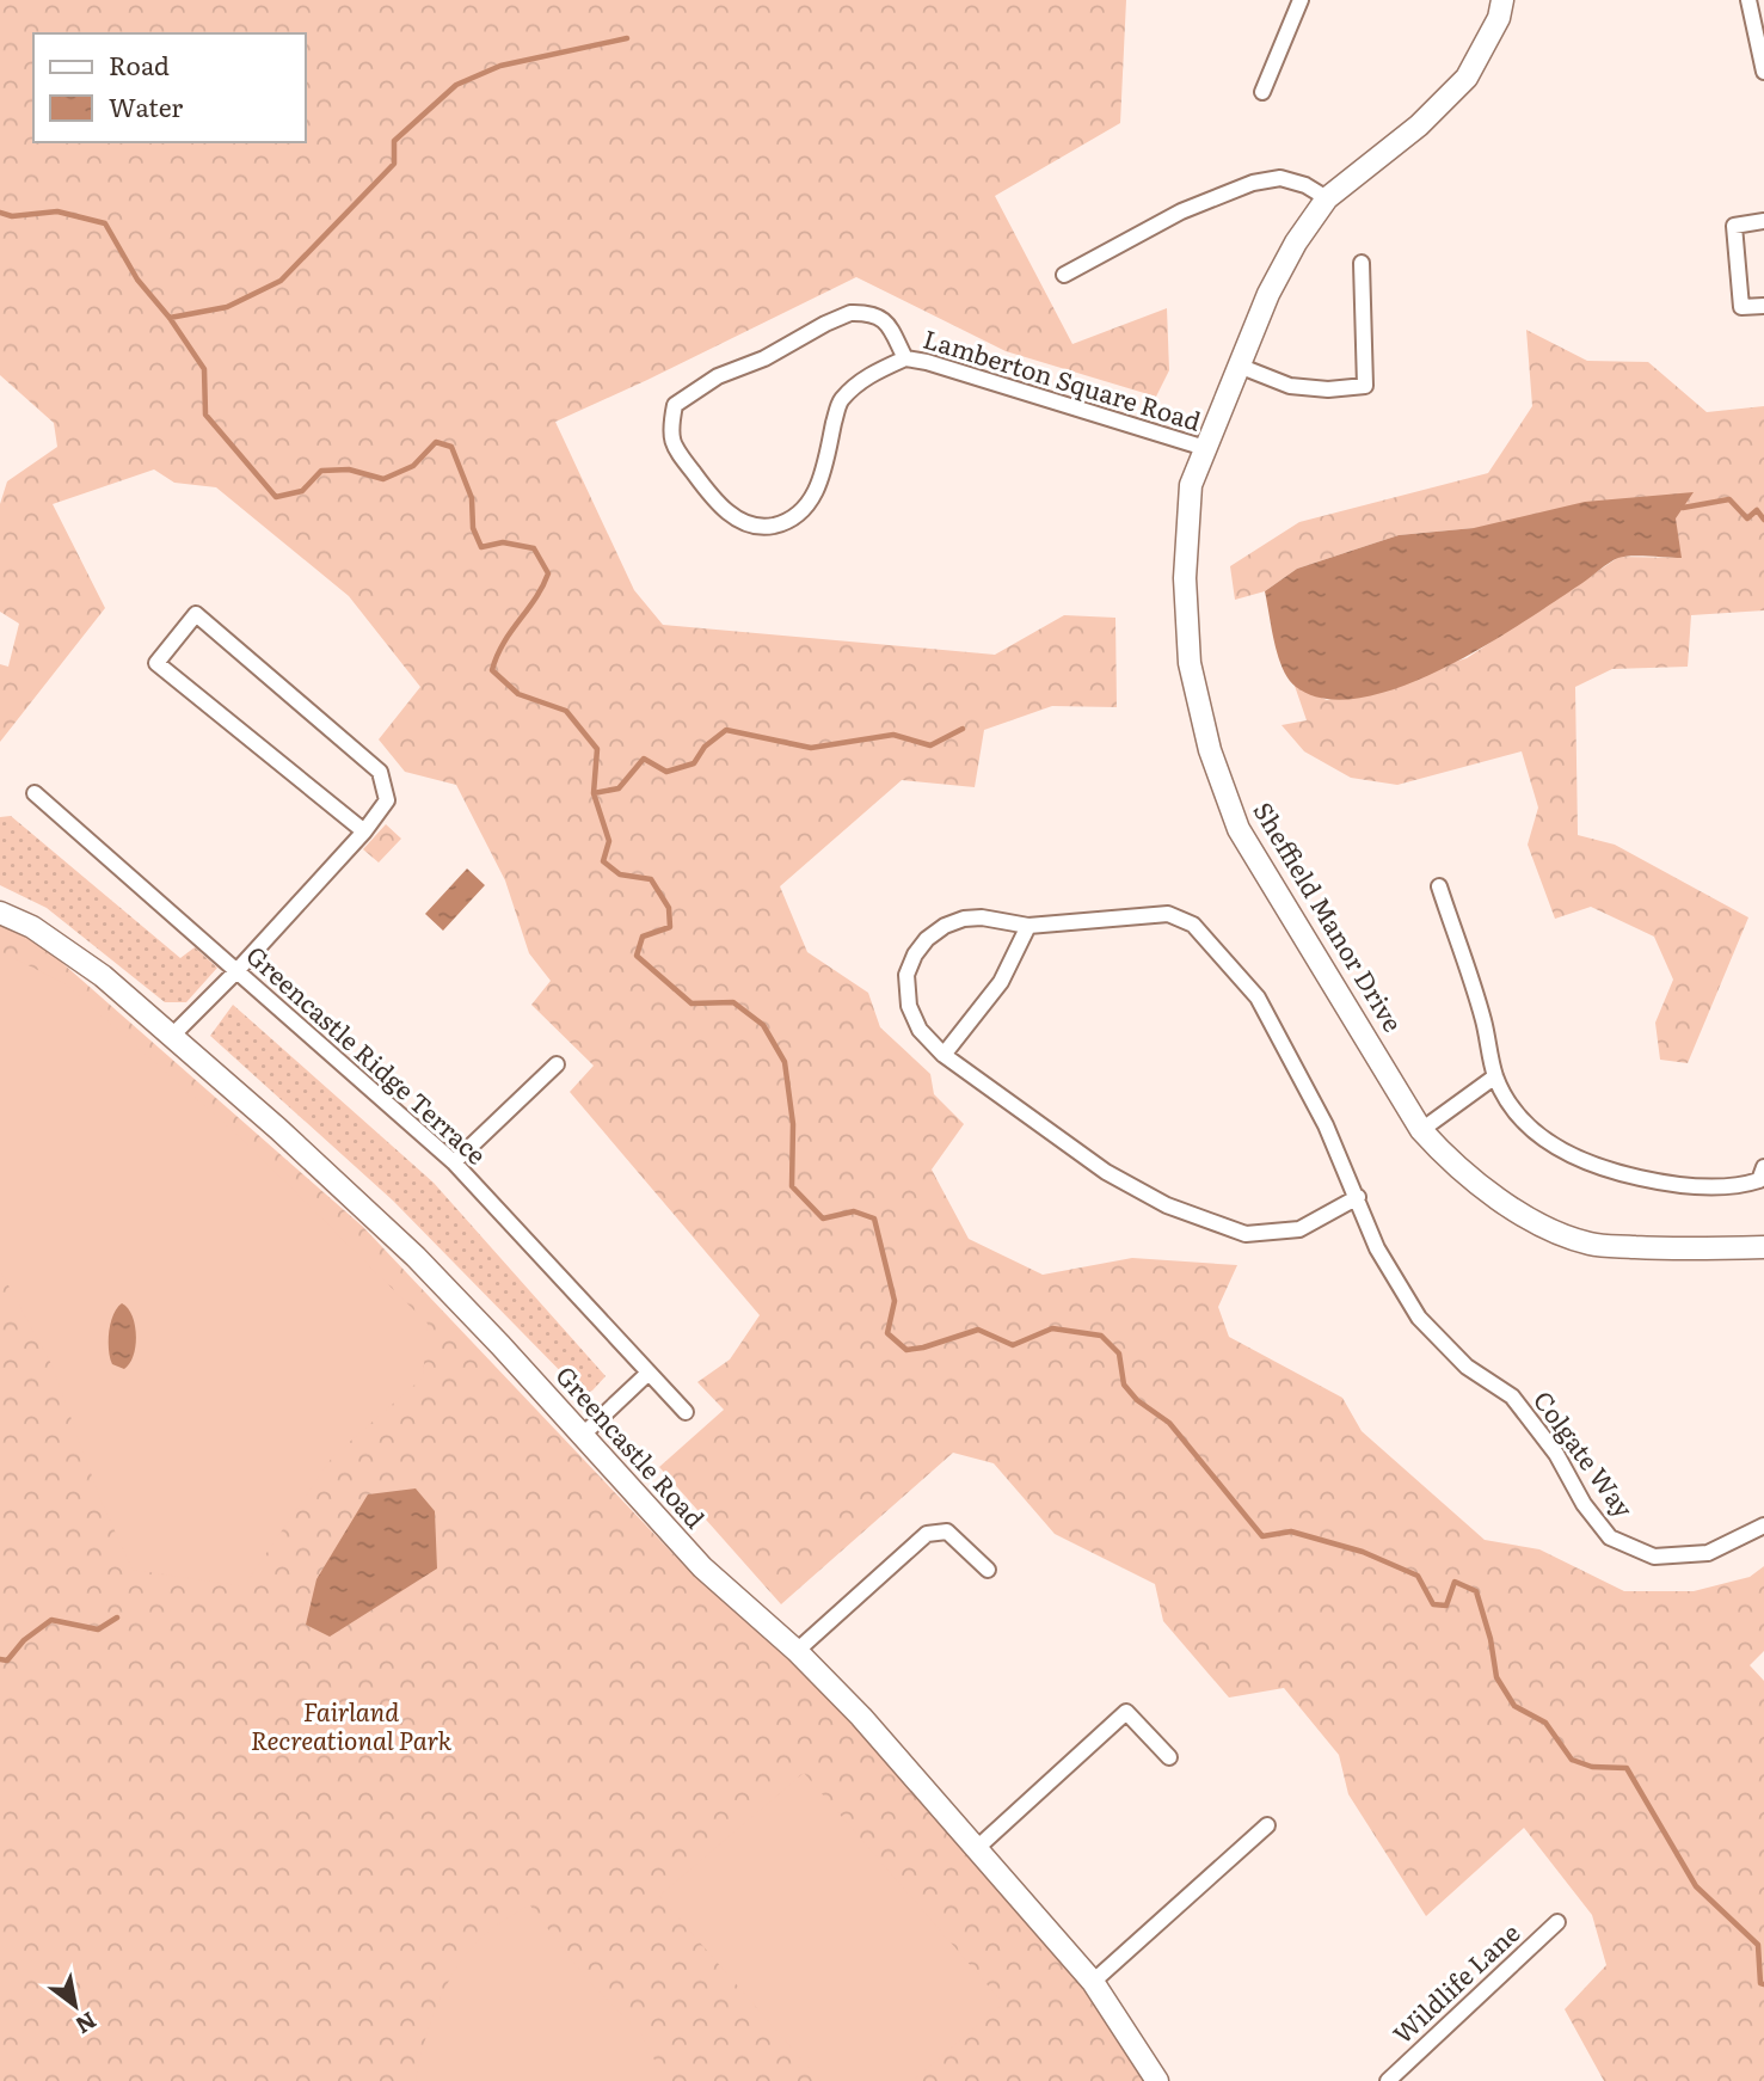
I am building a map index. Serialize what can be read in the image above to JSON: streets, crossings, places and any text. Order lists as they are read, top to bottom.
{
  "streets": {
    "street": [
      "Lamberton Square Road",
      "Sheffield Manor Drive",
      "Greencastle Ridge Terrace",
      "Greencastle Road",
      "Colgate Way",
      "Wildlife Lane"
    ]
  },
  "crossings": [
    ["Lamberton Square Road", "Sheffield Manor Drive"]
  ],
  "parks": ["Fairland Recreational Park"],
  "legend": ["Road", "Water"],
  "north": "bottom right"
}
